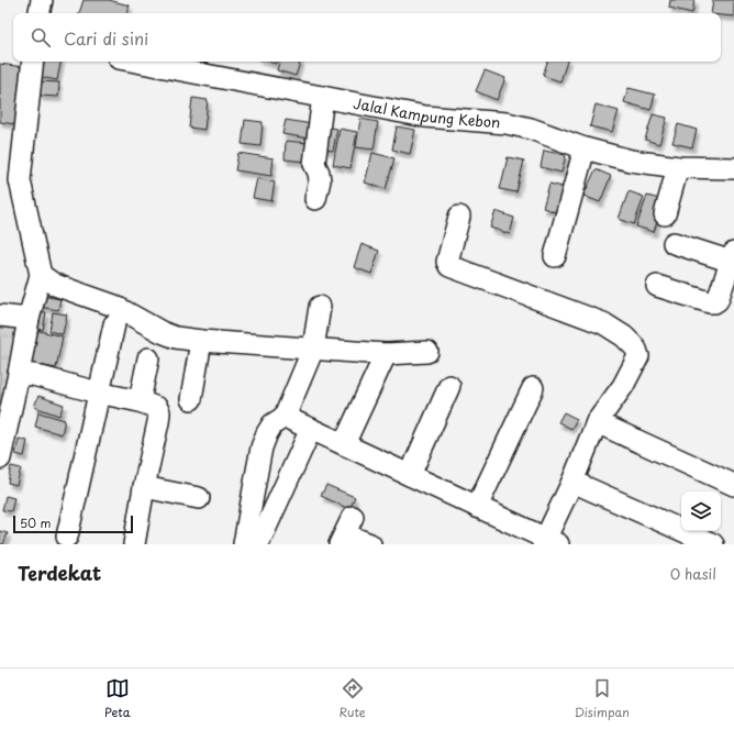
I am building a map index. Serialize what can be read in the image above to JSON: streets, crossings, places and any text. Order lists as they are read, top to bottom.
{
  "streets": {
    "street": ["Jalal Kampung Kebon"]
  },
  "scale_bar": "50 m",
  "page": {
    "search": "Cari di sini",
    "scale": "50 m",
    "heading": ["Terdekat", "0 hasil"],
    "nav": ["Peta", "Rute", "Disimpan"]
  }
}
